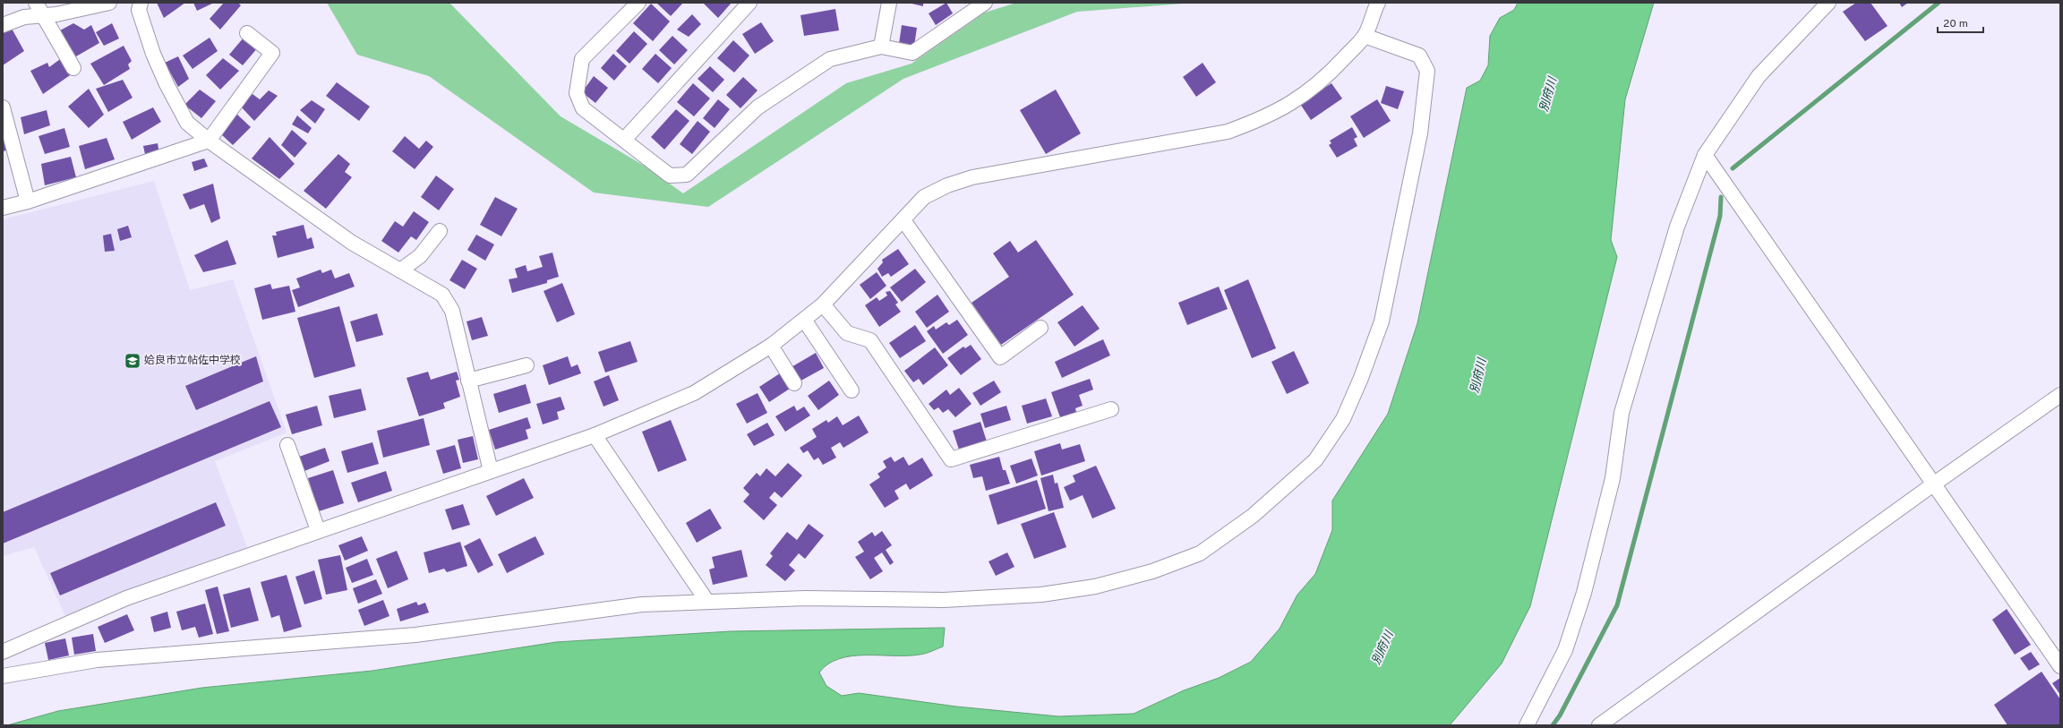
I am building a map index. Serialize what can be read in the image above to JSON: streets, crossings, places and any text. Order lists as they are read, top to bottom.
{
  "water": ["別府川"],
  "places": {
    "school or university": ["姶良市立帖佐中学校"]
  },
  "scale_bar": "20 m"
}
